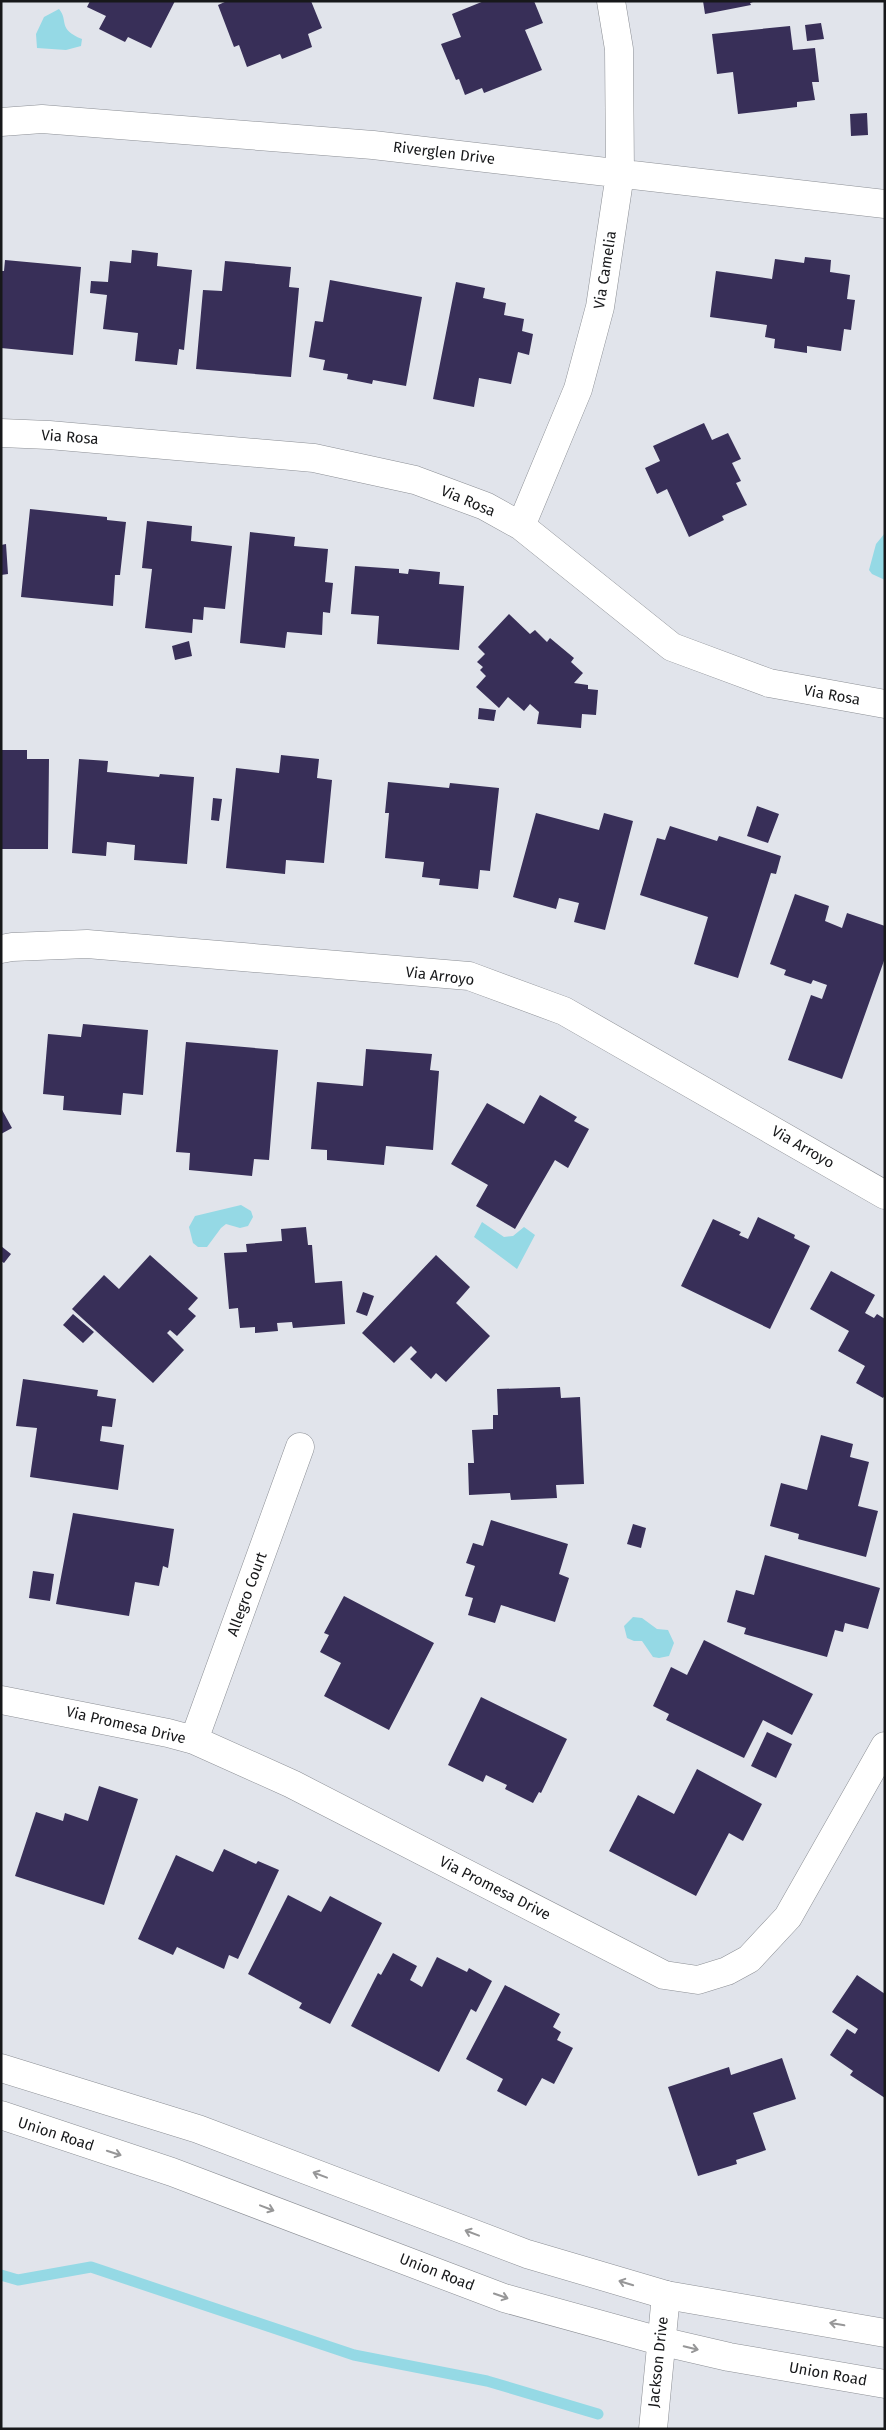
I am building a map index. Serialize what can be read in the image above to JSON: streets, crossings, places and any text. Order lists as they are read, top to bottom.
{
  "streets": {
    "street": [
      "Riverglen Drive",
      "Via Camelia",
      "Via Rosa",
      "Via Arroyo",
      "Allegro Court",
      "Via Promesa Drive",
      "Union Road",
      "Jackson Drive"
    ]
  },
  "crossings": [
    ["Riverglen Drive", "Via Camelia"],
    ["Via Camelia", "Via Rosa"],
    ["Allegro Court", "Via Promesa Drive"],
    ["Union Road", "Jackson Drive"]
  ]
}
